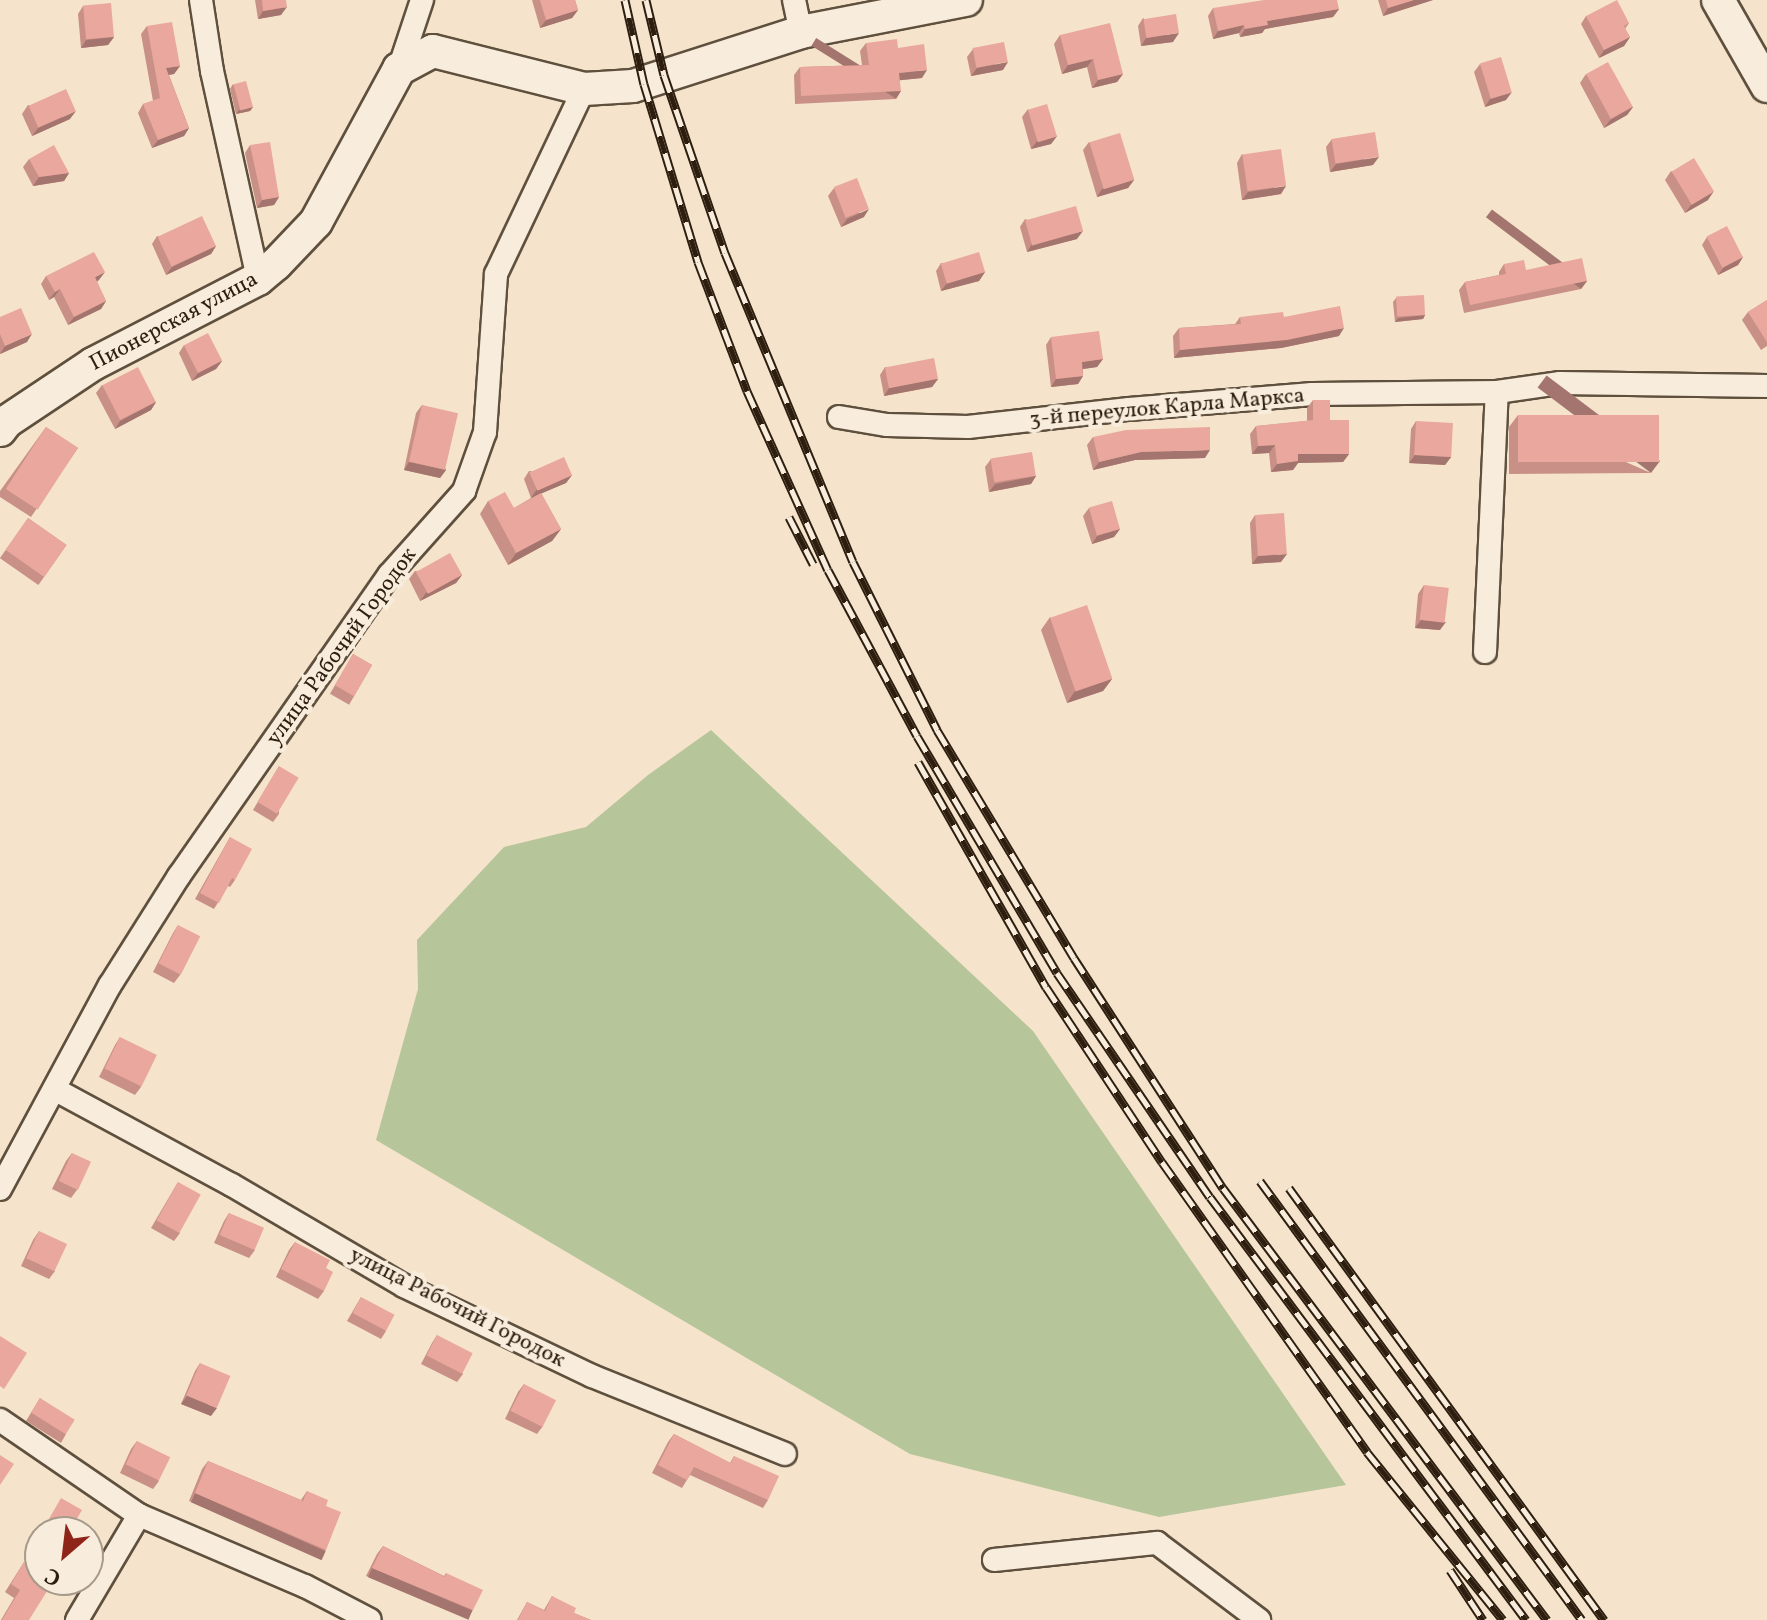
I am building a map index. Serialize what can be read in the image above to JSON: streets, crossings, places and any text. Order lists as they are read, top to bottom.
{
  "streets": {
    "street": ["Пионерская улица", "3-й переулок Карла Маркса", "улица Рабочий Городок"]
  },
  "north": "bottom left"
}
